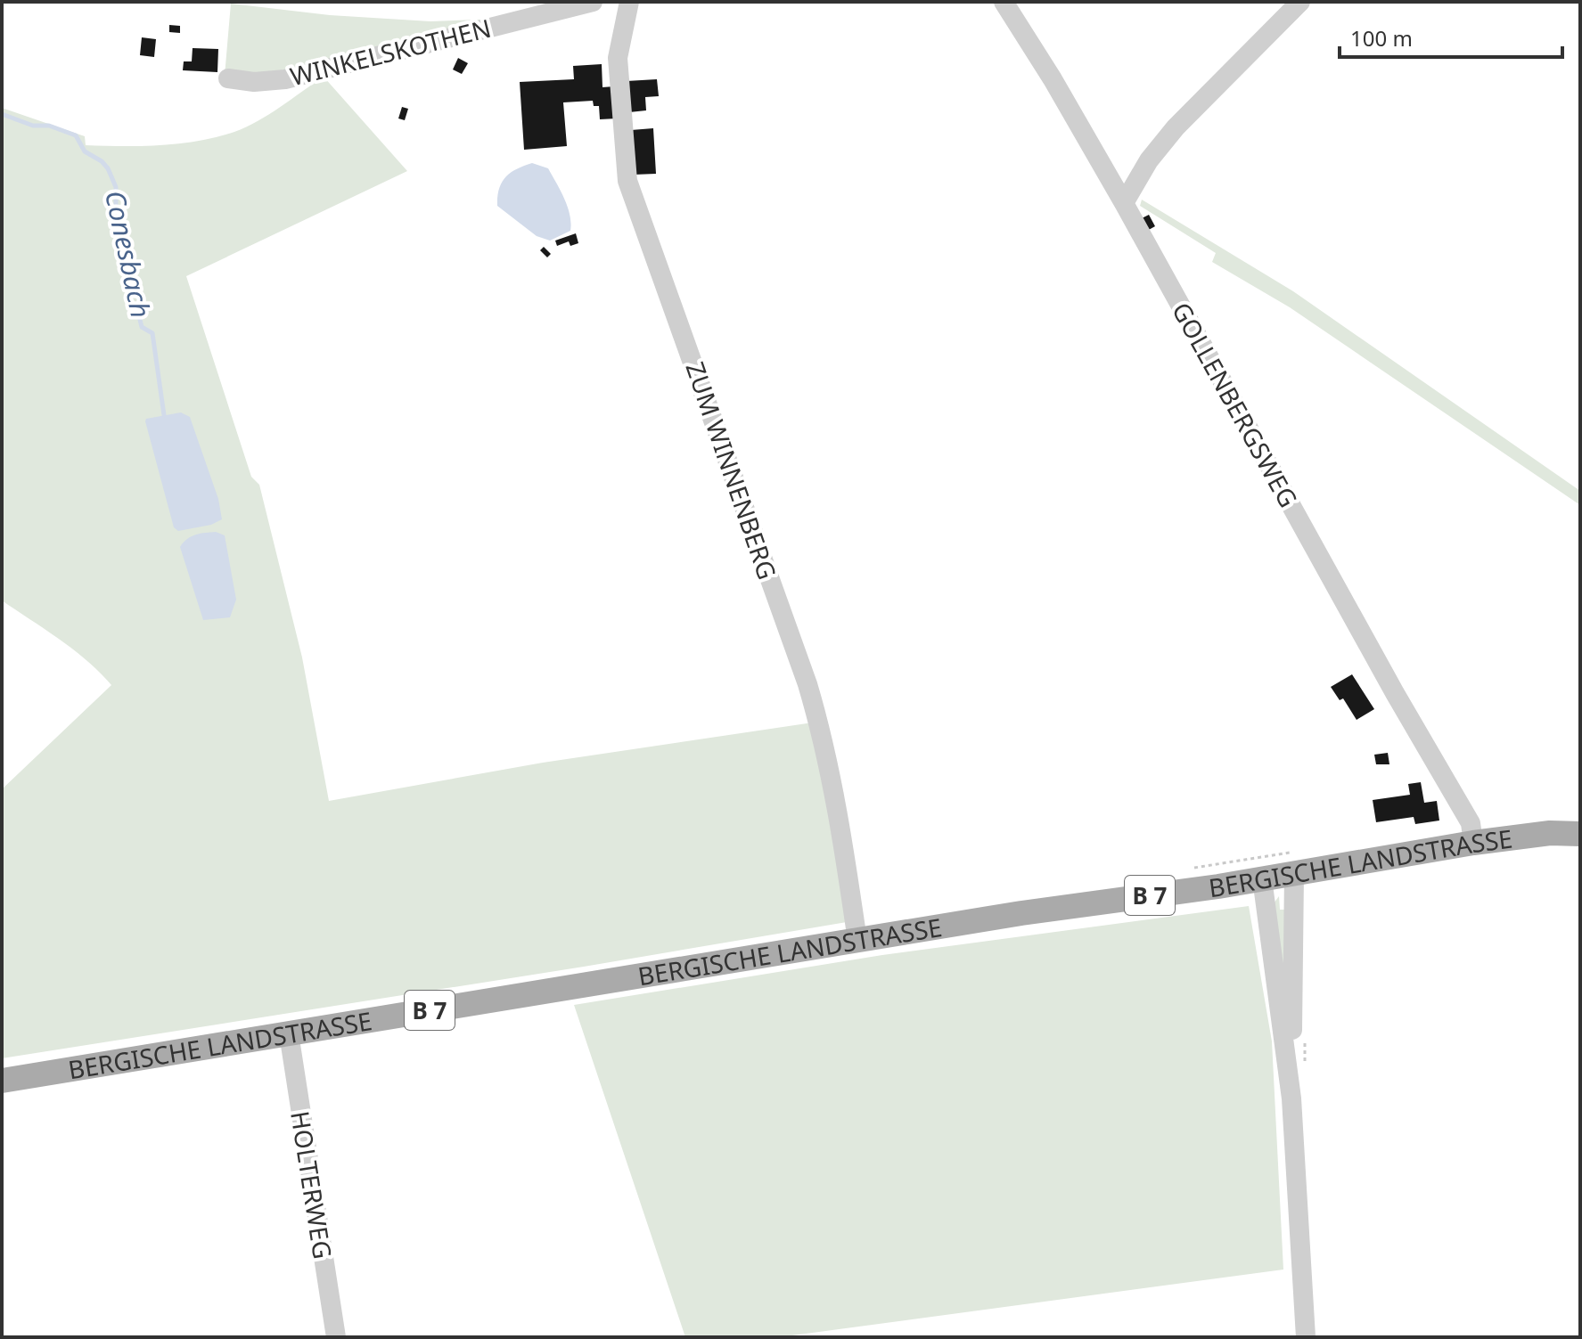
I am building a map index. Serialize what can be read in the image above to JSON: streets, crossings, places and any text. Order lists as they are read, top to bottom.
{
  "streets": {
    "main road": ["BERGISCHE LANDSTRASSE", "B 7"],
    "street": [
      "WINKELSKOTHEN",
      "GOLLENBERGSWEG",
      "ZUM WINNENBERG",
      "HOLTERWEG"
    ]
  },
  "crossings": [
    ["GOLLENBERGSWEG", "BERGISCHE LANDSTRASSE"],
    ["ZUM WINNENBERG", "BERGISCHE LANDSTRASSE"],
    ["BERGISCHE LANDSTRASSE", "HOLTERWEG"]
  ],
  "water": ["Conesbach"],
  "scale_bar": "100 m"
}
